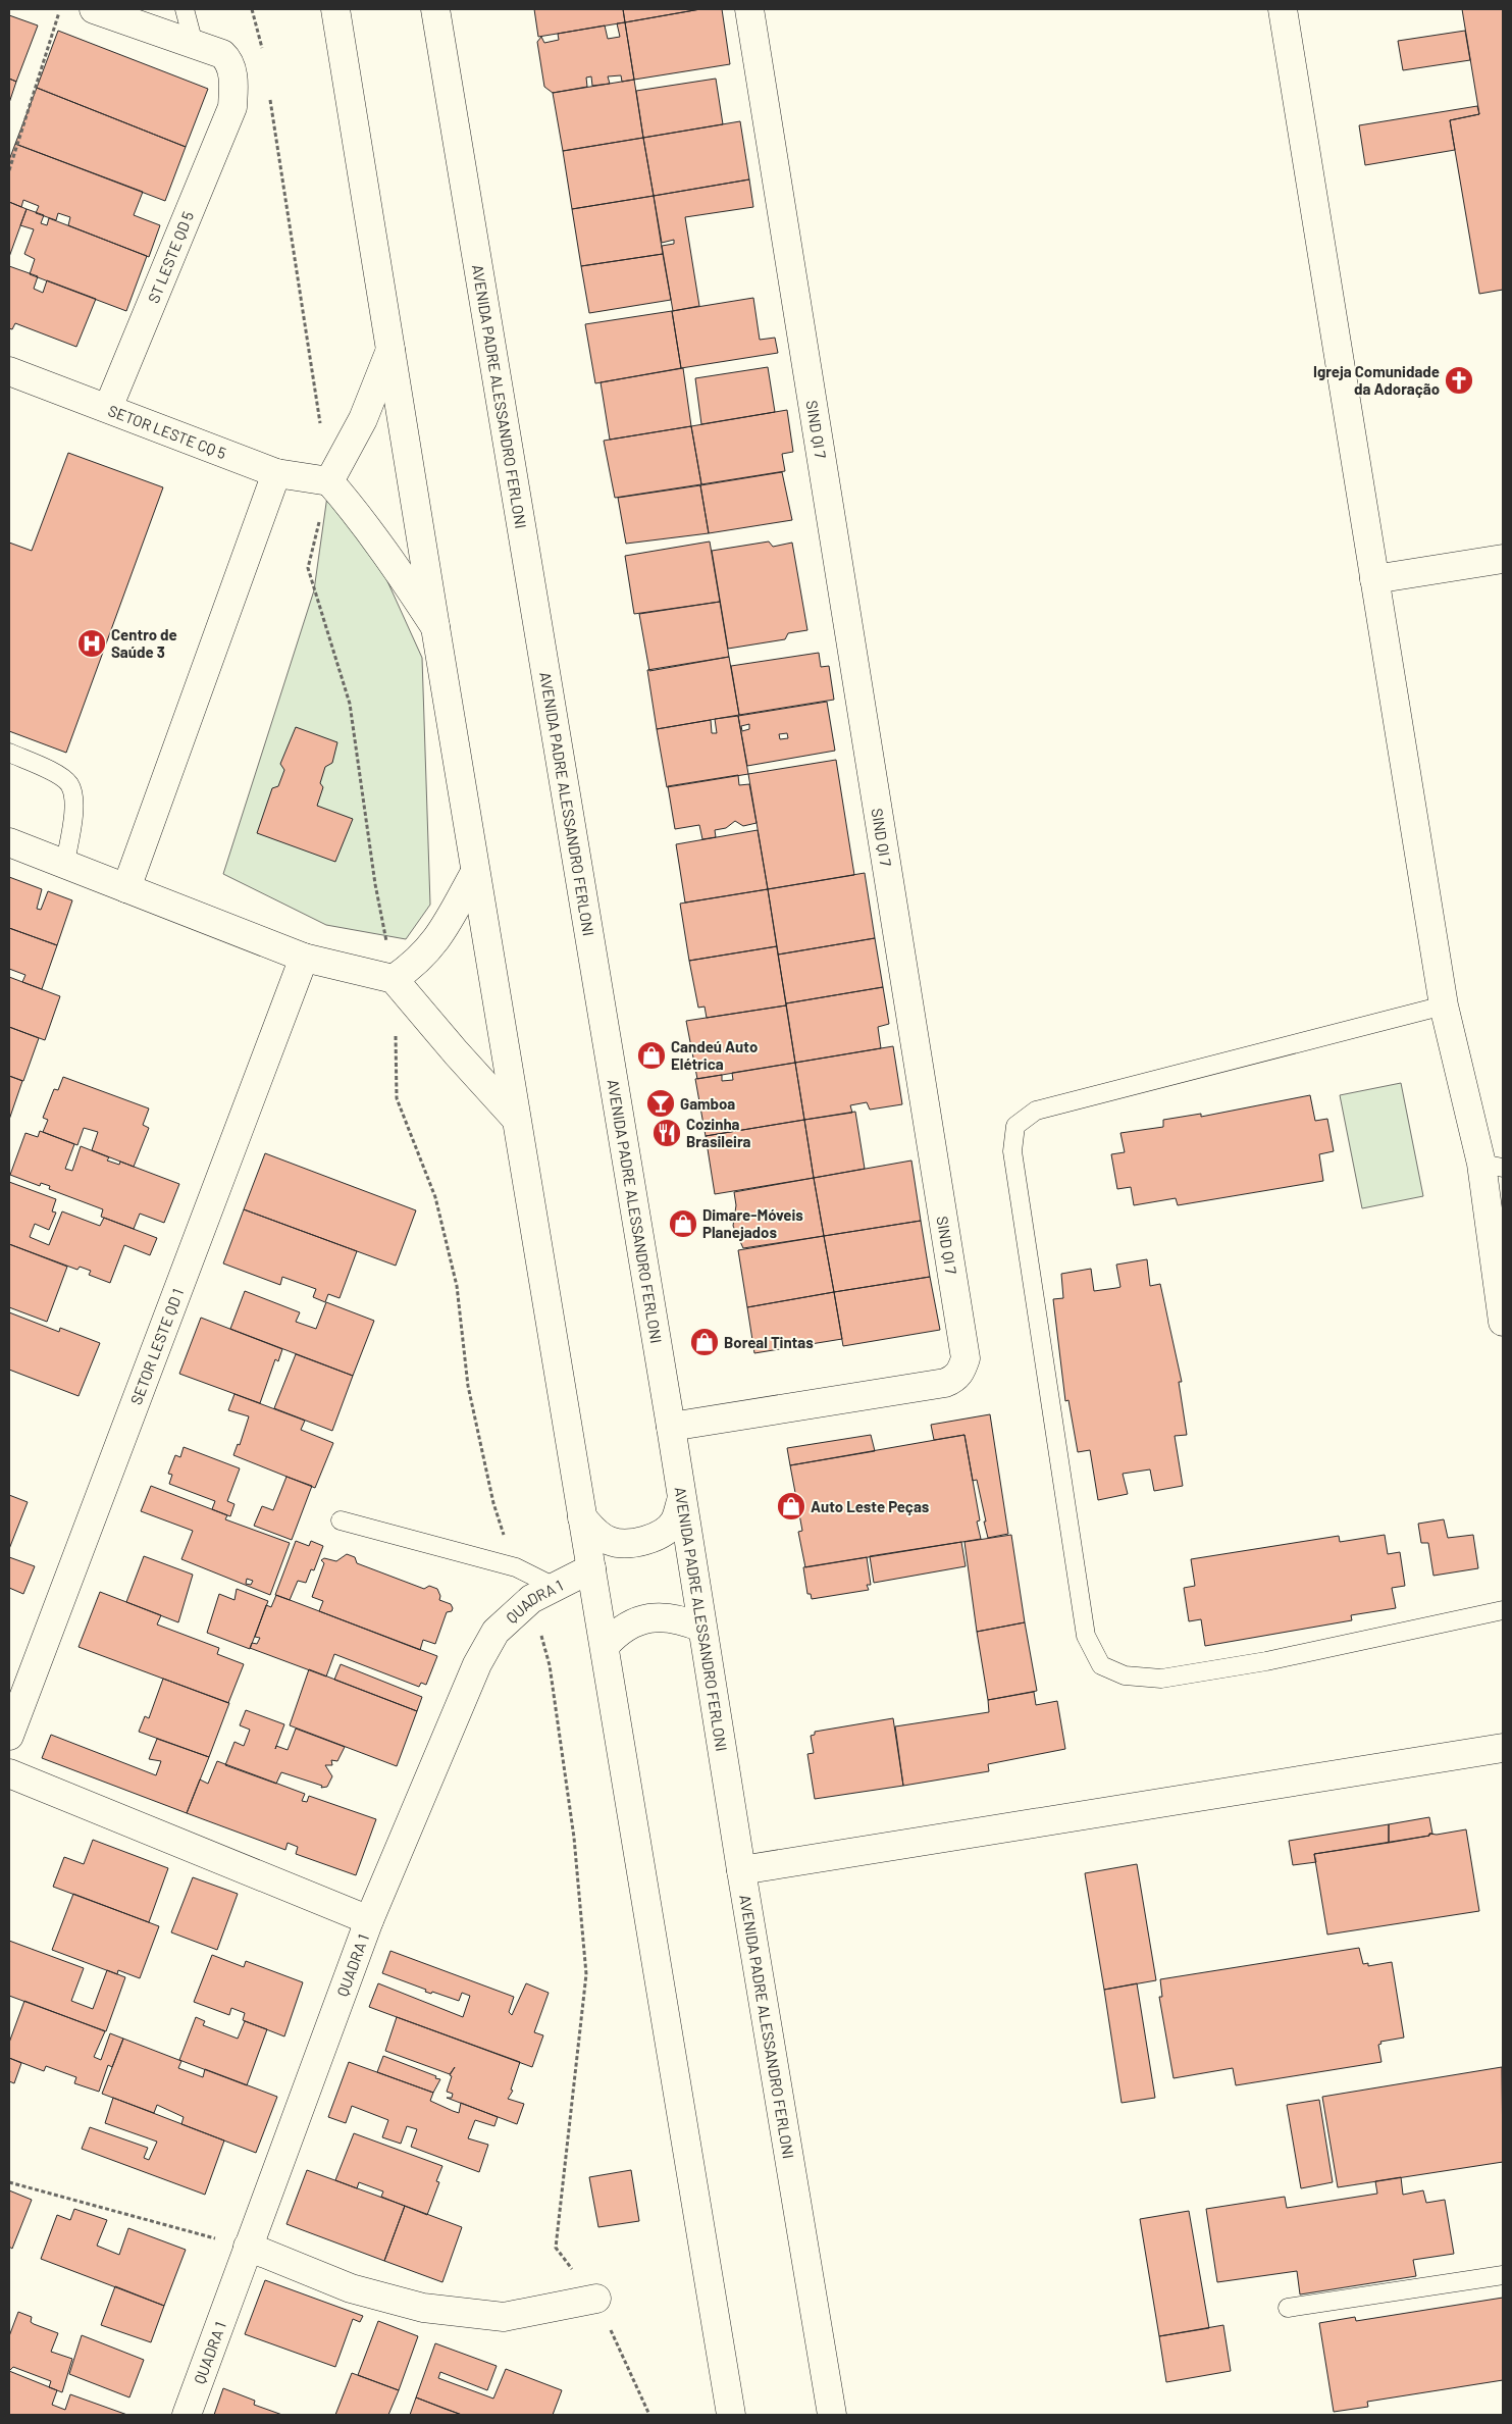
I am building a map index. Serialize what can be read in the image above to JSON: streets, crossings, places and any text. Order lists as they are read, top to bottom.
{
  "streets": {
    "street": [
      "ST LESTE QD 5",
      "AVENIDA PADRE ALESSANDRO FERLONI",
      "SIND QI 7",
      "SETOR LESTE CQ 5",
      "SETOR LESTE QD 1",
      "QUADRA 1"
    ]
  },
  "crossings": [
    ["ST LESTE QD 5", "SETOR LESTE CQ 5"],
    ["AVENIDA PADRE ALESSANDRO FERLONI", "SIND QI 7"]
  ],
  "places": {
    "church": ["Igreja Comunidade da Adoração"],
    "hospital": ["Centro de Saúde 3"],
    "shop": [
      "Candeú Auto Elétrica",
      "Dimare-Móveis Planejados",
      "Boreal Tintas",
      "Auto Leste Peças"
    ],
    "bar": ["Gamboa"],
    "restaurant": ["Cozinha Brasileira"]
  }
}
